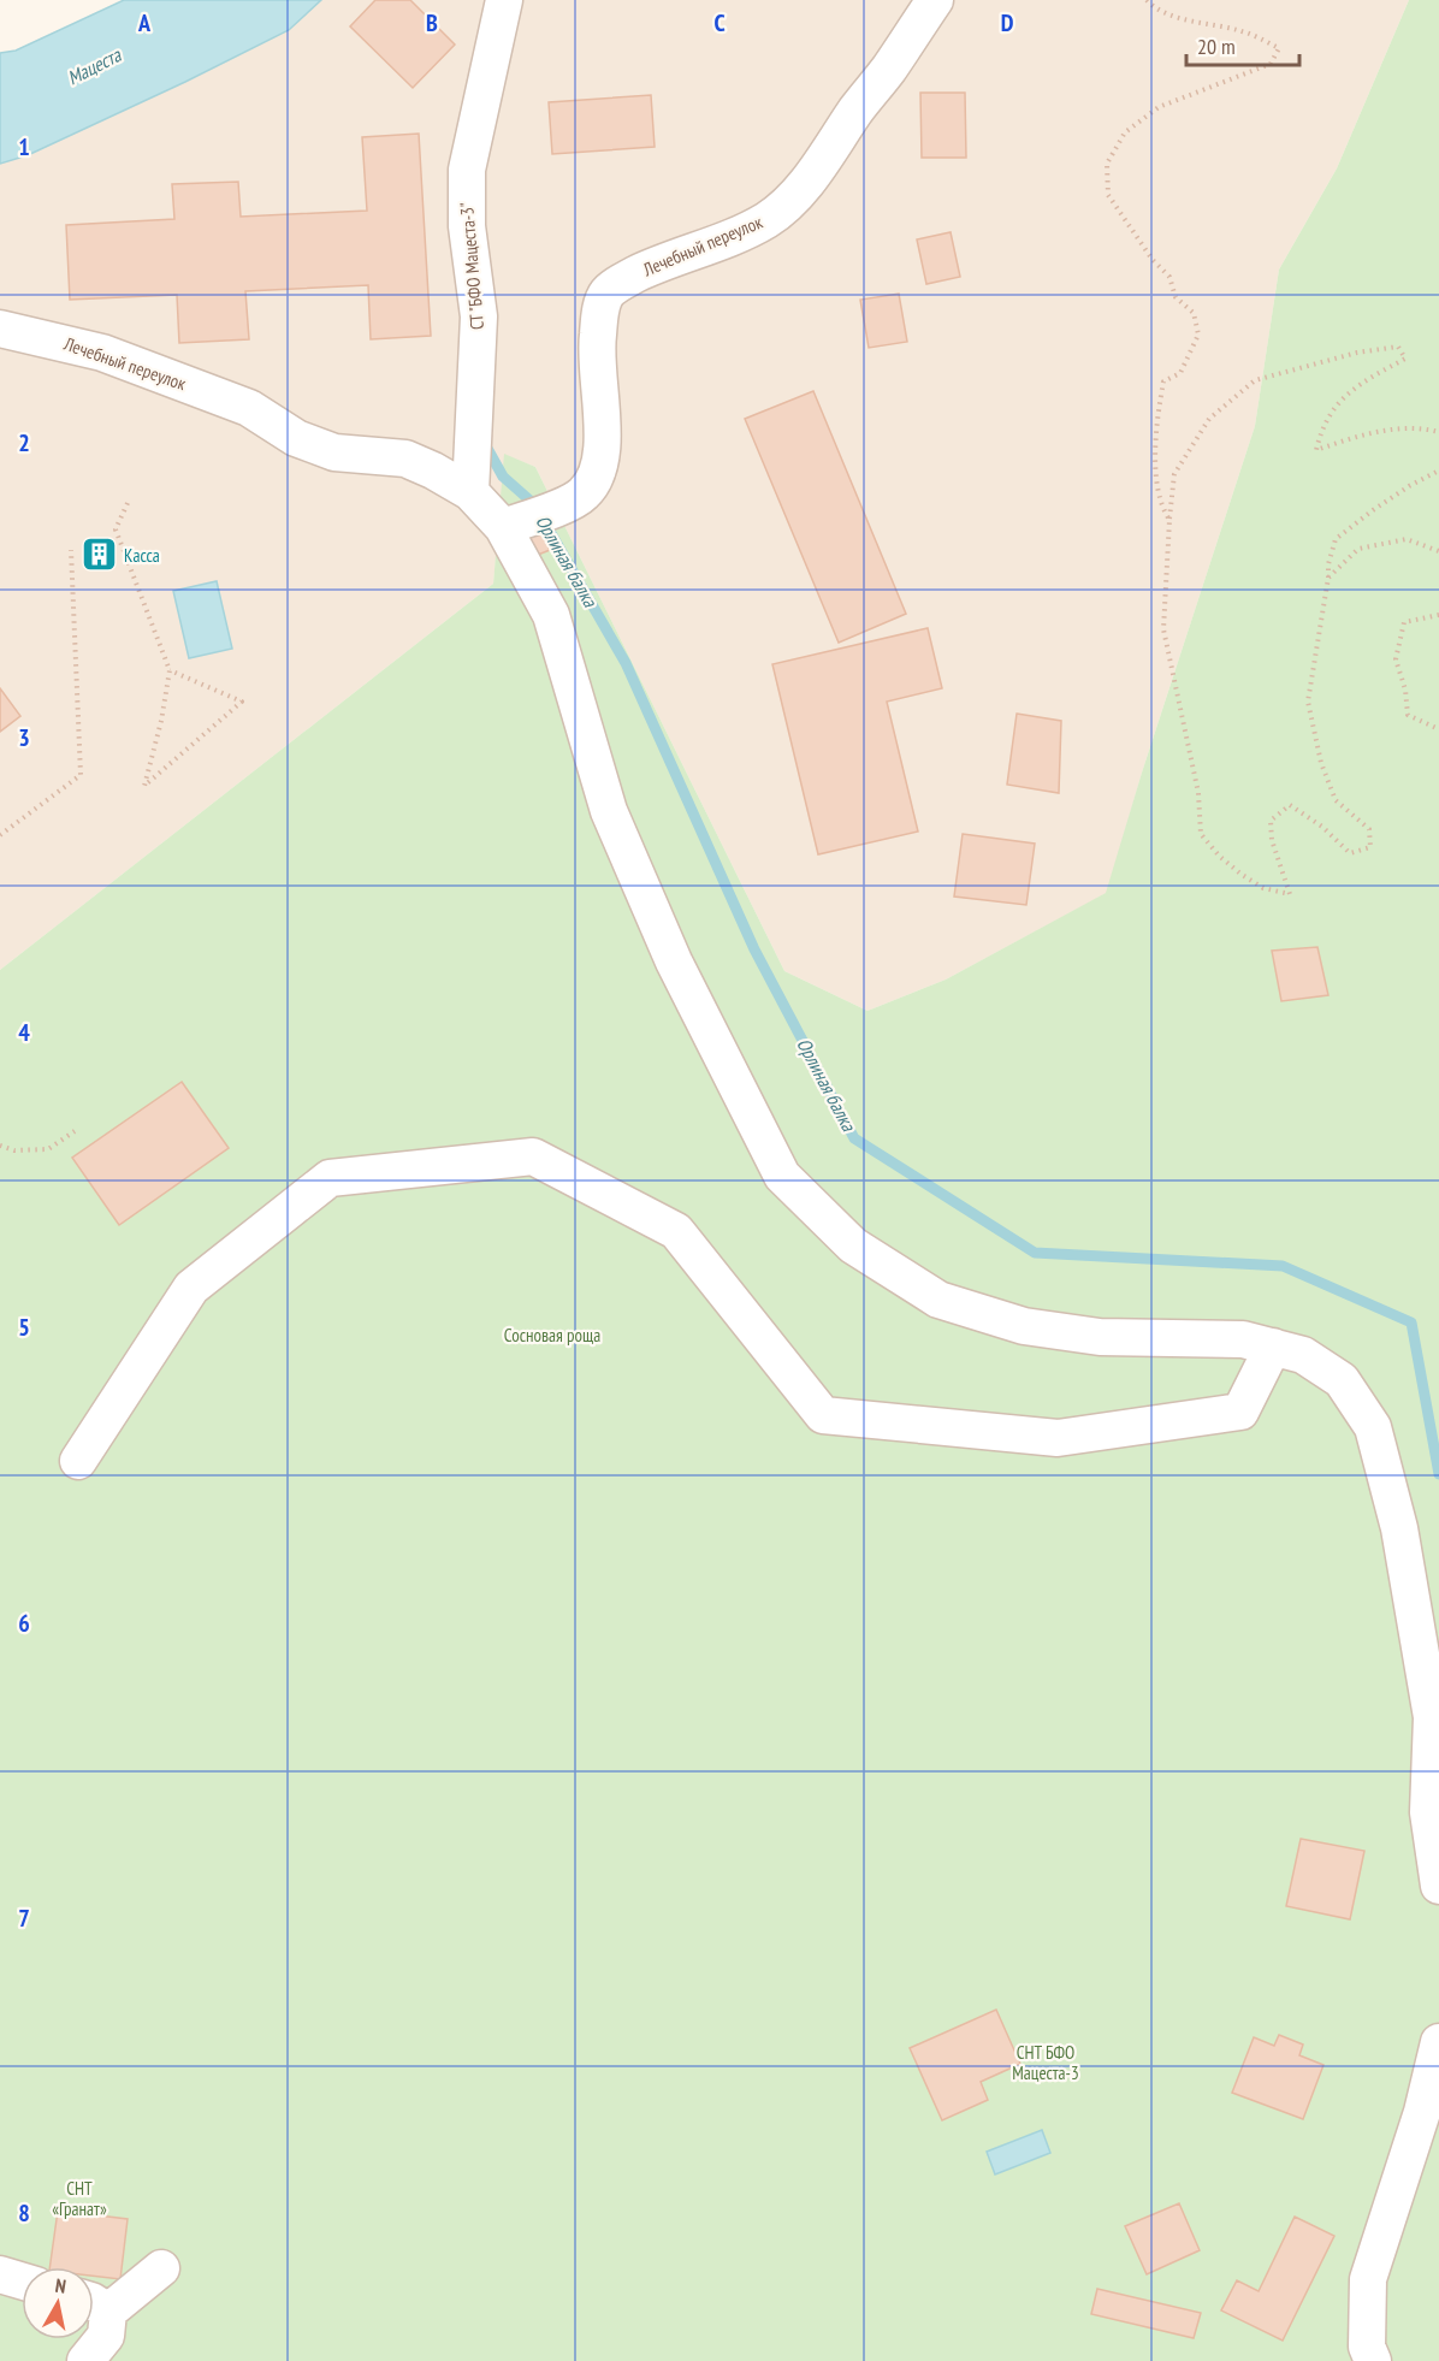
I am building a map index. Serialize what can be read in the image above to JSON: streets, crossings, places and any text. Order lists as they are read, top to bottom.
{
  "streets": {
    "street": ["Лечебный переулок", "СТ \"БФО Мацеста-3\""]
  },
  "crossings": [
    ["Лечебный переулок", "СТ \"БФО Мацеста-3\""]
  ],
  "water": ["Мацеста", "Орлиная балка"],
  "parks": ["Сосновая роща", "СНТ БФО Мацеста-3", "СНТ «Гранат»"],
  "places": {
    "building": ["Касса"]
  },
  "scale_bar": "20 m",
  "north": "top",
  "grid": {
    "columns": [
      "A",
      "B",
      "C",
      "D"
    ],
    "rows": [
      "1",
      "2",
      "3",
      "4",
      "5",
      "6",
      "7",
      "8"
    ]
  }
}
